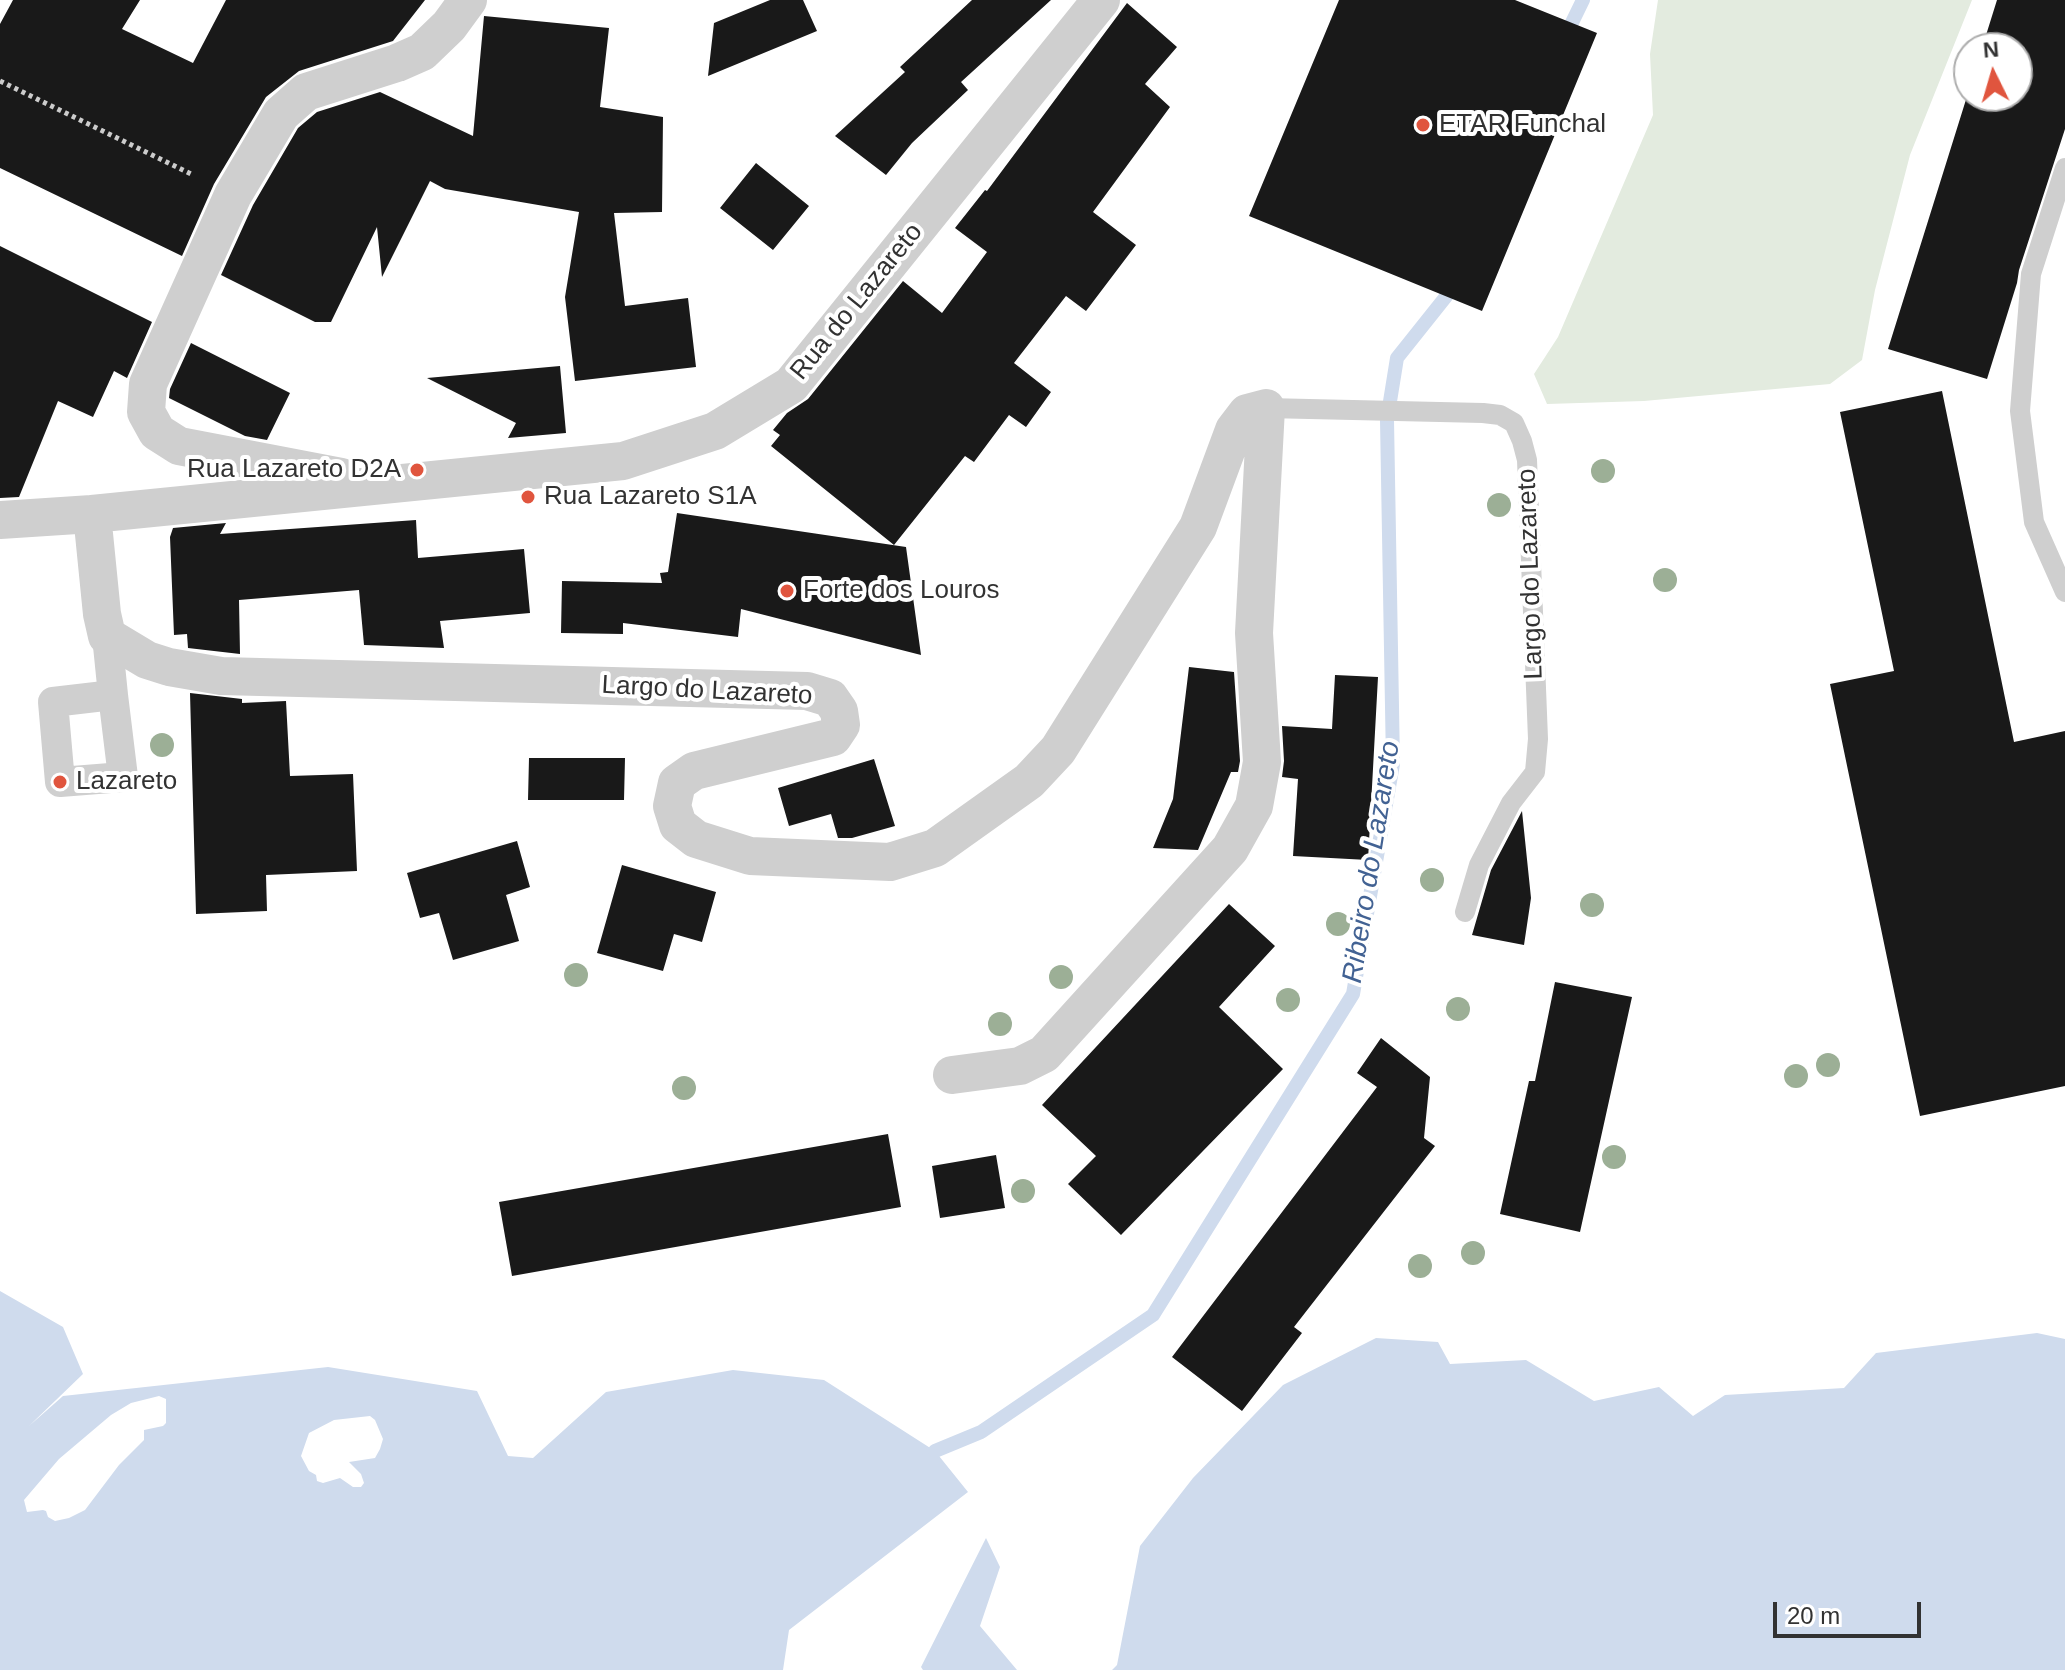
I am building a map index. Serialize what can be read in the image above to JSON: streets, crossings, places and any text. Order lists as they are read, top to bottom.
{
  "streets": {
    "street": ["Rua do Lazareto", "Largo do Lazareto"]
  },
  "water": ["Ribeiro do Lazareto"],
  "places": [
    "ETAR Funchal",
    "Rua Lazareto D2A",
    "Rua Lazareto S1A",
    "Forte dos Louros",
    "Lazareto"
  ],
  "scale_bar": "20 m",
  "north": "top"
}
